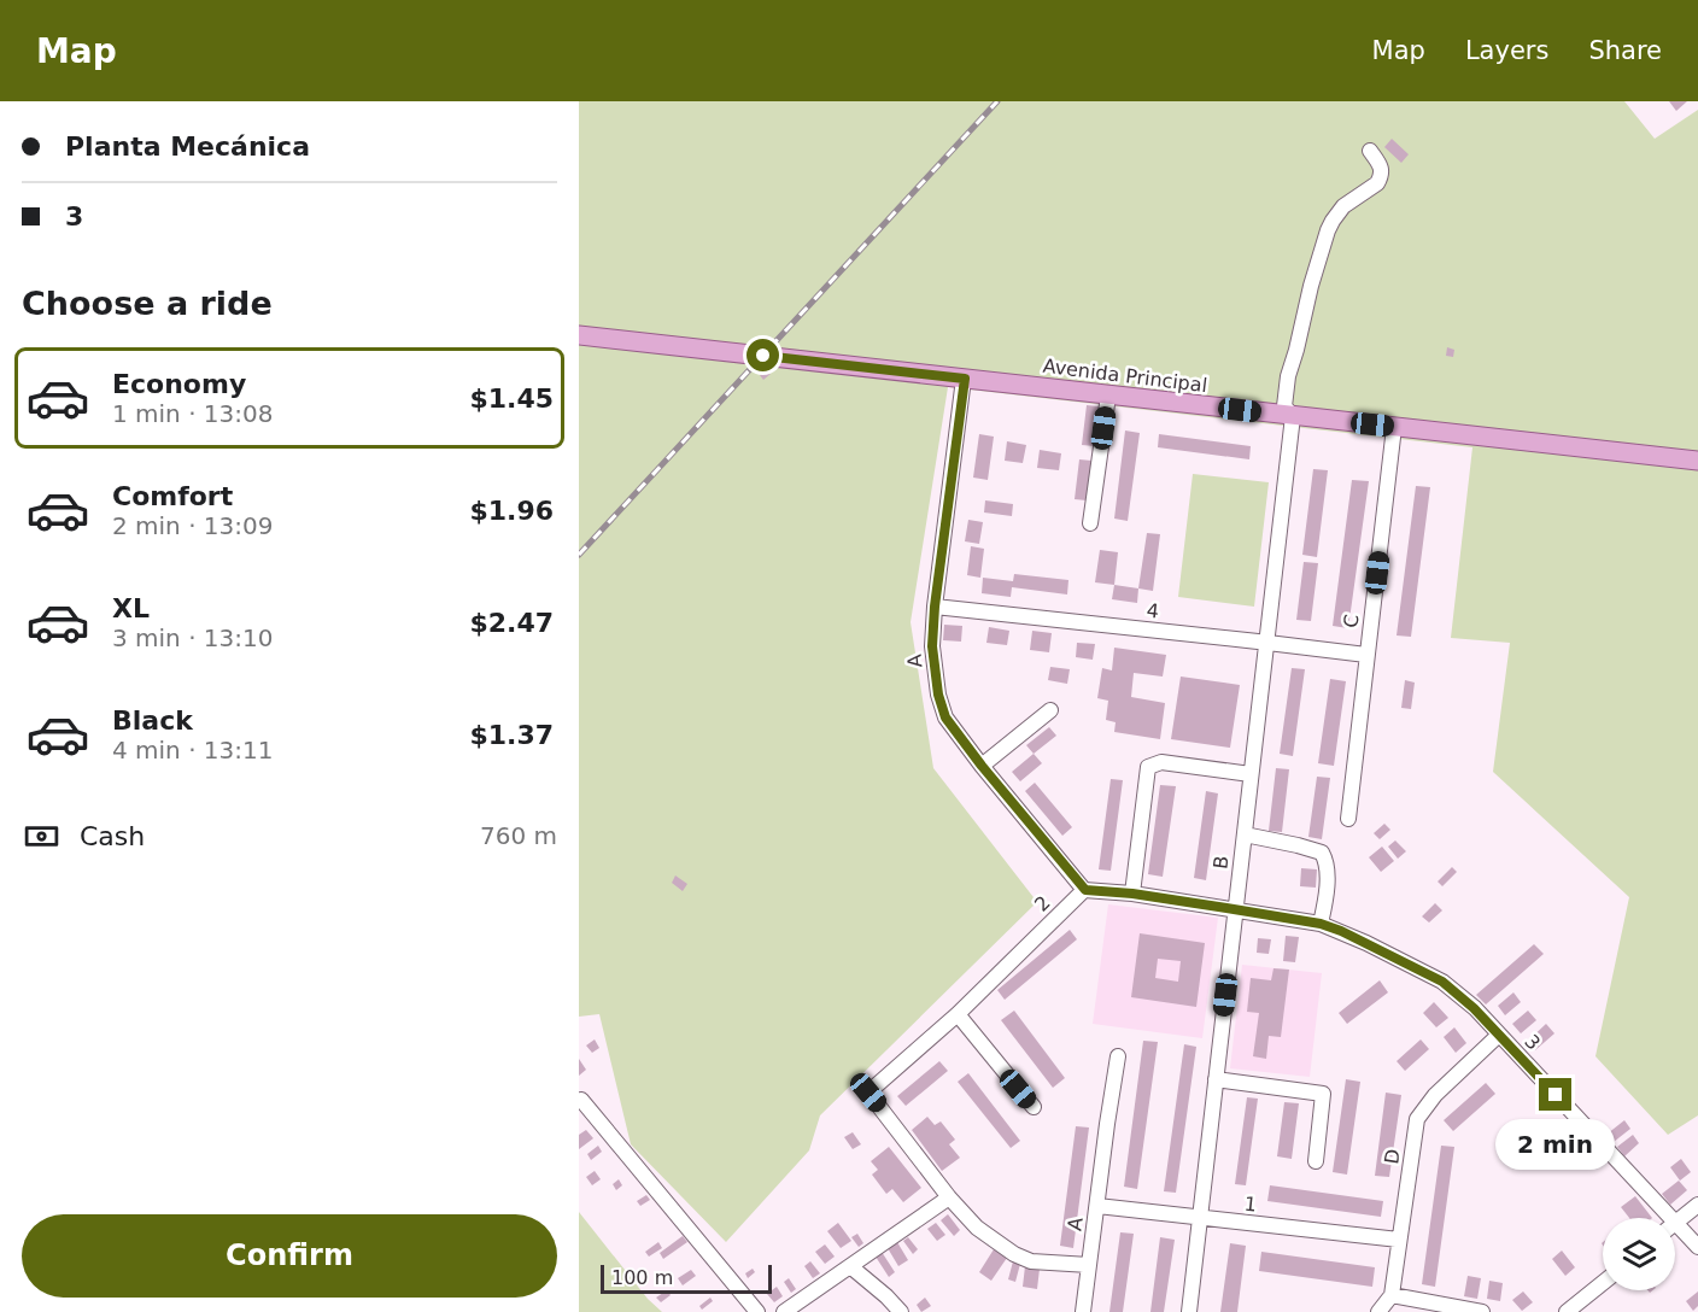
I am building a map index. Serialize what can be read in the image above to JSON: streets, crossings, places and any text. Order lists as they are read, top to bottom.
{
  "streets": {
    "main road": ["Avenida Principal"],
    "street": [
      "4",
      "C",
      "A",
      "B",
      "2",
      "3",
      "D",
      "1"
    ]
  },
  "crossings": [
    ["Avenida Principal", "C"],
    ["Avenida Principal", "A"],
    ["Avenida Principal", "B"],
    ["4", "C"],
    ["4", "A"],
    ["4", "B"],
    ["A", "2"],
    ["A", "1"],
    ["B", "1"],
    ["3", "D"],
    ["D", "1"]
  ],
  "scale_bar": "100 m",
  "page": {
    "header": "Map",
    "nav": ["Map", "Layers", "Share"],
    "banner": ["Planta Mecánica", "3"],
    "heading": "Choose a ride",
    "list": [
      {
        "name": "Economy",
        "note": "1 min · 13:08",
        "value": "$1.45"
      },
      {
        "name": "Comfort",
        "note": "2 min · 13:09",
        "value": "$1.96"
      },
      {
        "name": "XL",
        "note": "3 min · 13:10",
        "value": "$2.47"
      },
      {
        "name": "Black",
        "note": "4 min · 13:11",
        "value": "$1.37"
      }
    ],
    "pay": ["Cash", "760 m"],
    "bubble": "2 min",
    "buttons": "Confirm",
    "scale": "100 m"
  }
}
